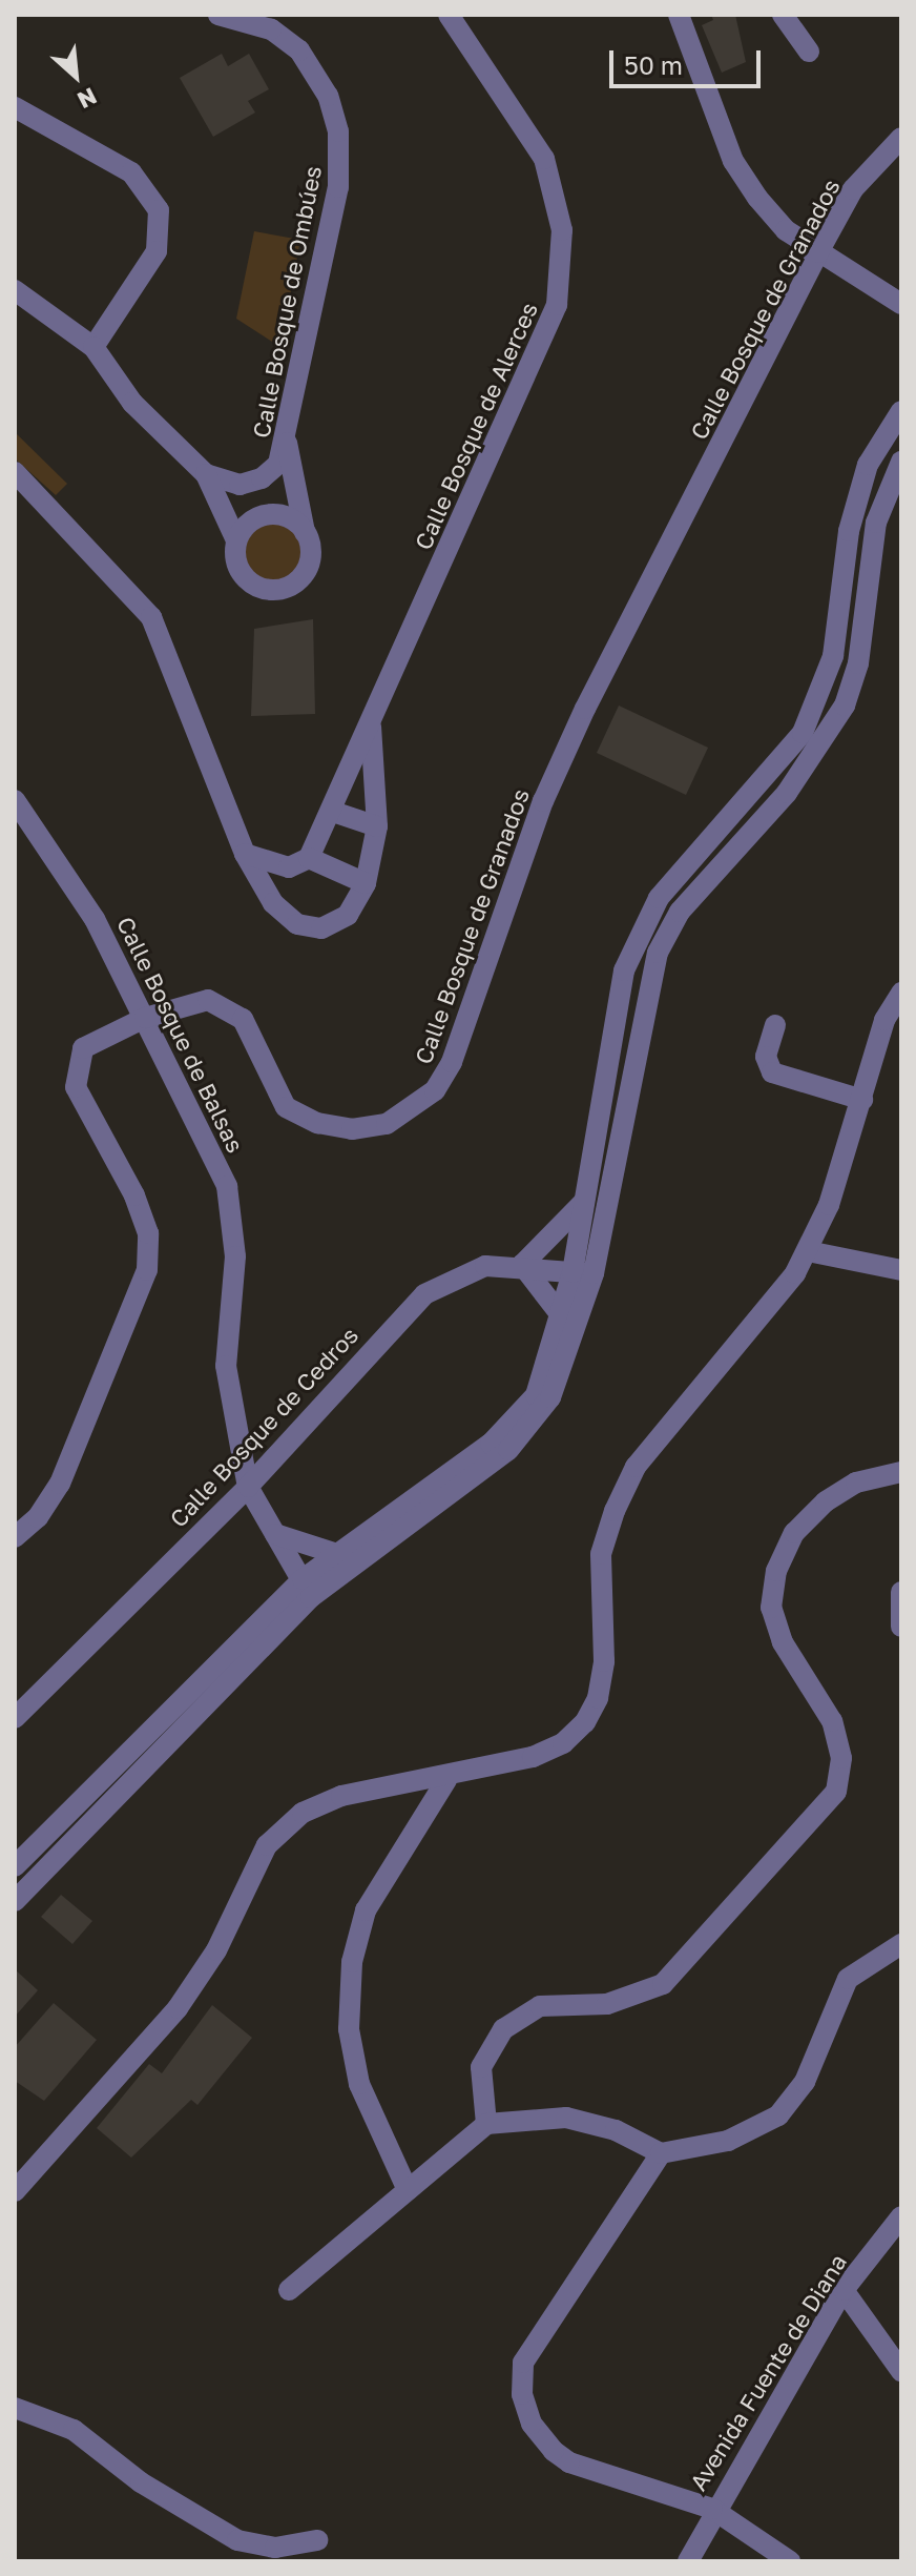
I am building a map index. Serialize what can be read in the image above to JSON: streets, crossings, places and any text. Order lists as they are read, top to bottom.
{
  "streets": {
    "street": [
      "Calle Bosque de Ombúes",
      "Calle Bosque de Granados",
      "Calle Bosque de Alerces",
      "Calle Bosque de Balsas",
      "Calle Bosque de Cedros",
      "Avenida Fuente de Diana"
    ]
  },
  "crossings": [
    ["Calle Bosque de Granados", "Calle Bosque de Balsas"],
    ["Calle Bosque de Balsas", "Calle Bosque de Cedros"]
  ],
  "scale_bar": "50 m",
  "north": "bottom right"
}
